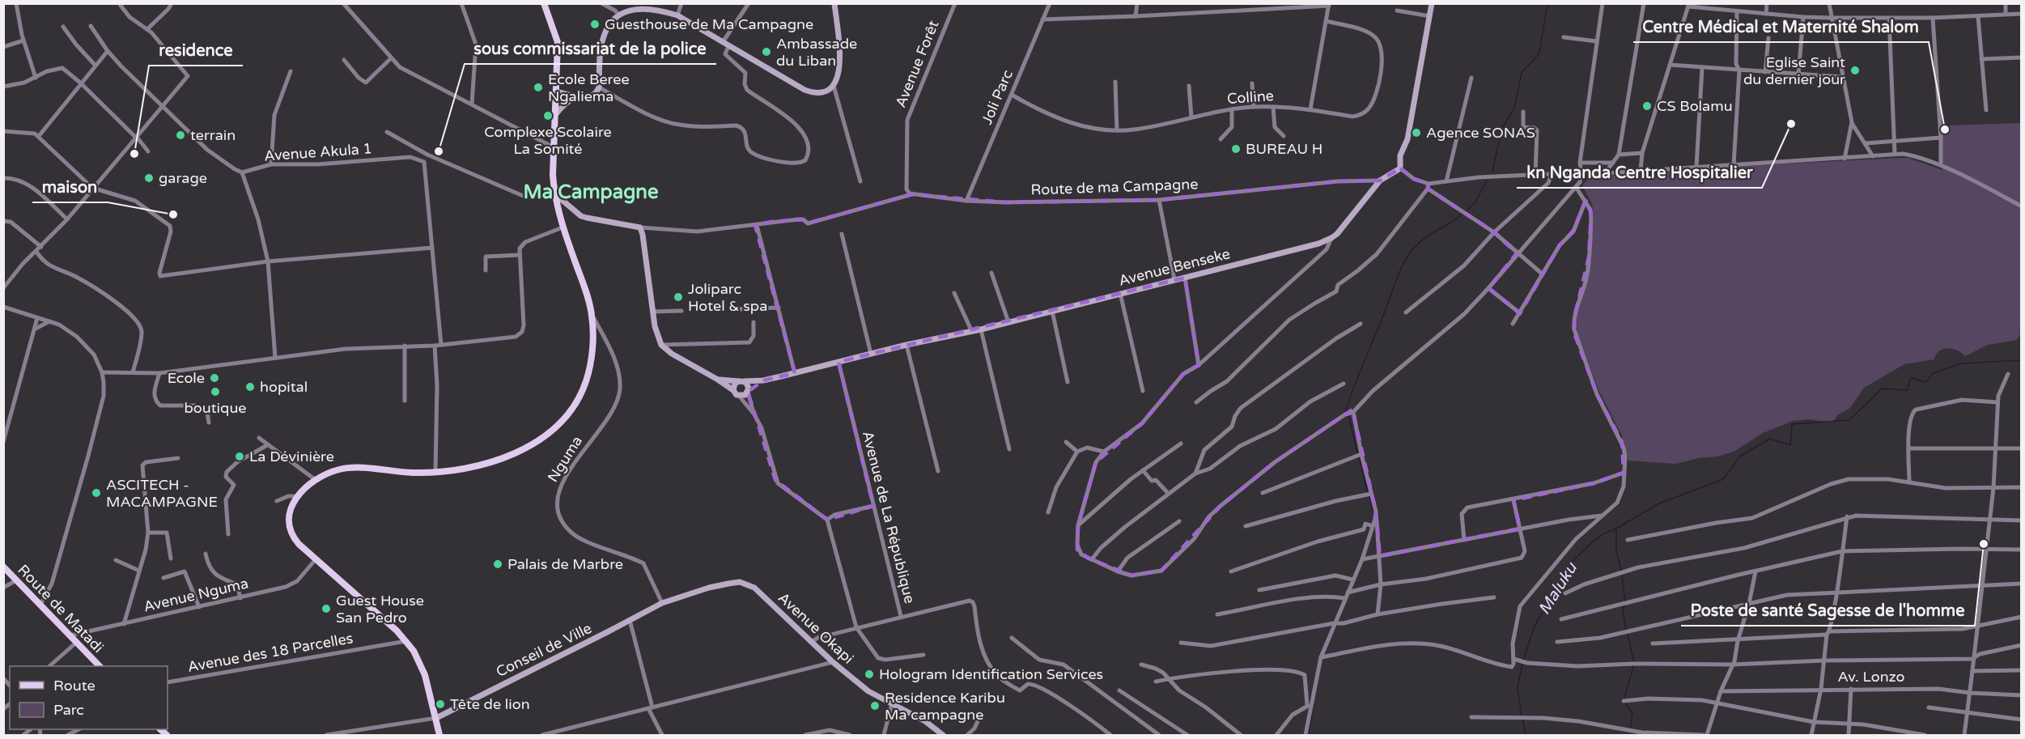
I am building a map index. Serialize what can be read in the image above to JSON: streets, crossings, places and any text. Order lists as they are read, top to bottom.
{
  "streets": {
    "main road": ["Route de Matadi"],
    "street": [
      "Avenue Forêt",
      "Joli Parc",
      "Colline",
      "Avenue Akula 1",
      "Route de ma Campagne",
      "Avenue Benseke",
      "Nguma",
      "Avenue de La République",
      "Avenue Nguma",
      "Avenue Okapi",
      "Conseil de Ville",
      "Avenue des 18 Parcelles",
      "Av. Lonzo"
    ]
  },
  "crossings": [
    ["Avenue Forêt", "Route de ma Campagne"],
    ["Joli Parc", "Colline"],
    ["Joli Parc", "Route de ma Campagne"],
    ["Route de ma Campagne", "Avenue Benseke"],
    ["Avenue Benseke", "Avenue de La République"],
    ["Nguma", "Avenue Okapi"],
    ["Nguma", "Conseil de Ville"],
    ["Avenue de La République", "Avenue Okapi"],
    ["Avenue Nguma", "Route de Matadi"],
    ["Avenue Okapi", "Conseil de Ville"]
  ],
  "districts": ["Ma Campagne"],
  "water": ["Maluku"],
  "places": [
    "Guesthouse de Ma Campagne",
    "Ambassade du Liban",
    "Eglise Saint du dernier jour",
    "Ecole Beree Ngaliema",
    "CS Bolamu",
    "Complexe Scolaire La Somité",
    "kn Nganda Centre Hospitalier",
    "Centre Médical et Maternité Shalom",
    "Agence SONAS",
    "terrain",
    "BUREAU H",
    "sous commissariat de la police",
    "residence",
    "garage",
    "maison",
    "Joliparc Hotel & spa",
    "Ecole",
    "hopital",
    "boutique",
    "La Dévinière",
    "ASCITECH - MACAMPAGNE",
    "Poste de santé Sagesse de l'homme",
    "Palais de Marbre",
    "Guest House San Pedro",
    "Hologram Identification Services",
    "Tête de lion",
    "Residence Karibu Ma campagne"
  ],
  "legend": ["Route", "Parc"]
}
